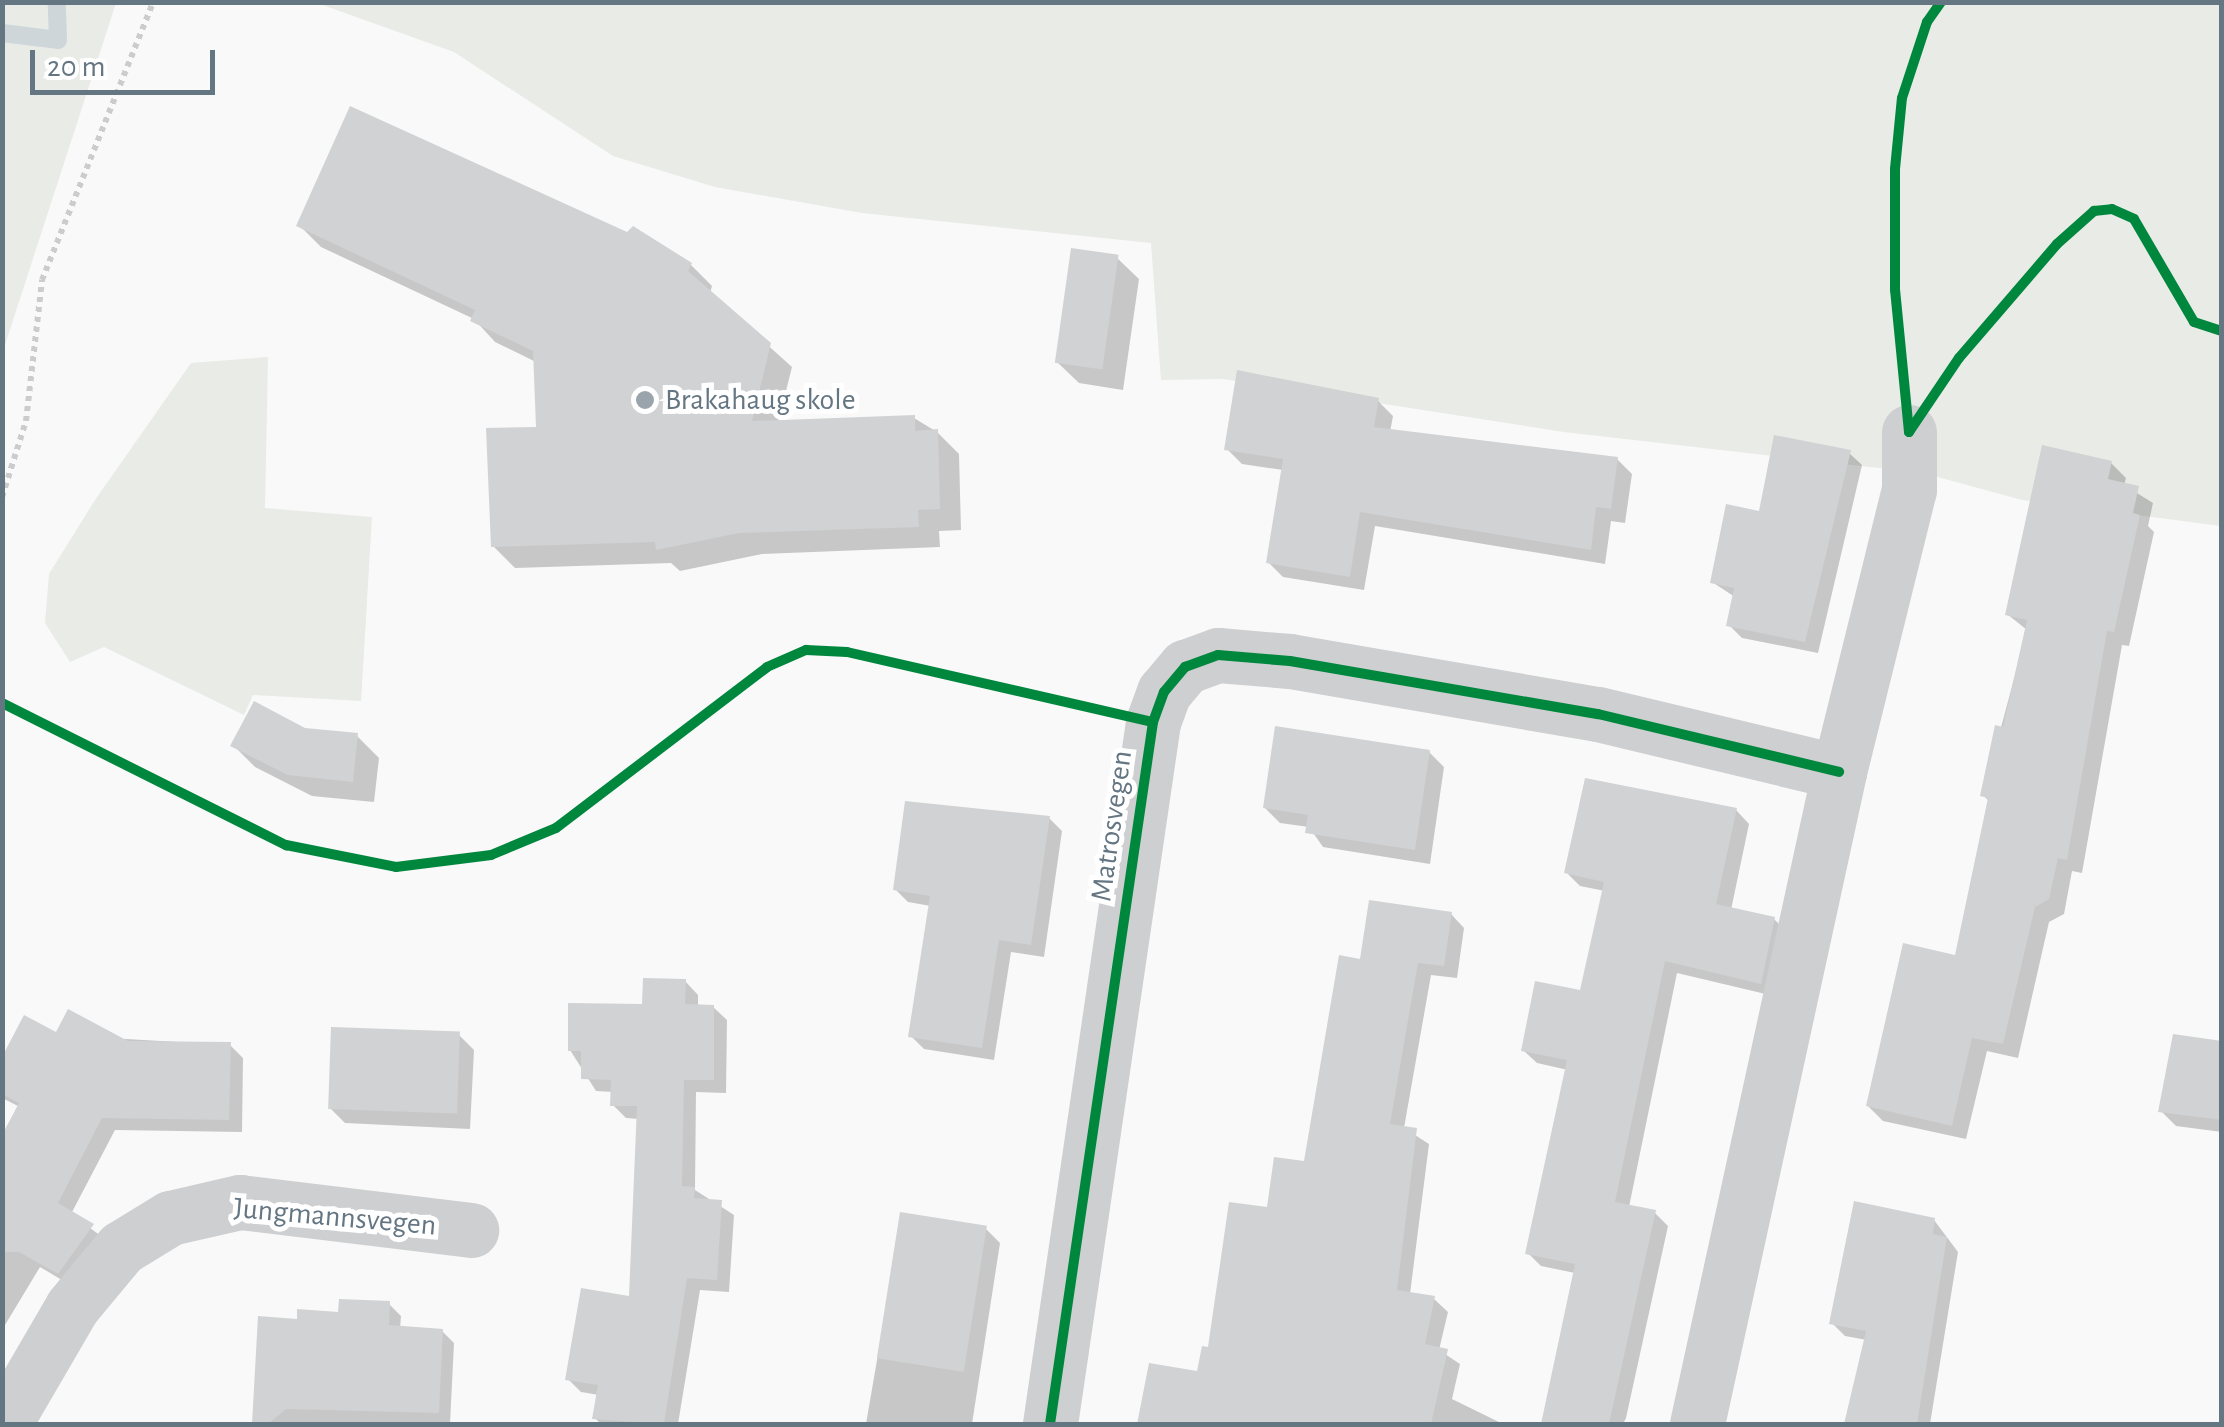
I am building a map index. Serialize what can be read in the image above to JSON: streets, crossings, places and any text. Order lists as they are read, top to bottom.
{
  "streets": {
    "street": ["Matrosvegen", "Jungmannsvegen"]
  },
  "places": ["Brakahaug skole"],
  "scale_bar": "20 m"
}
